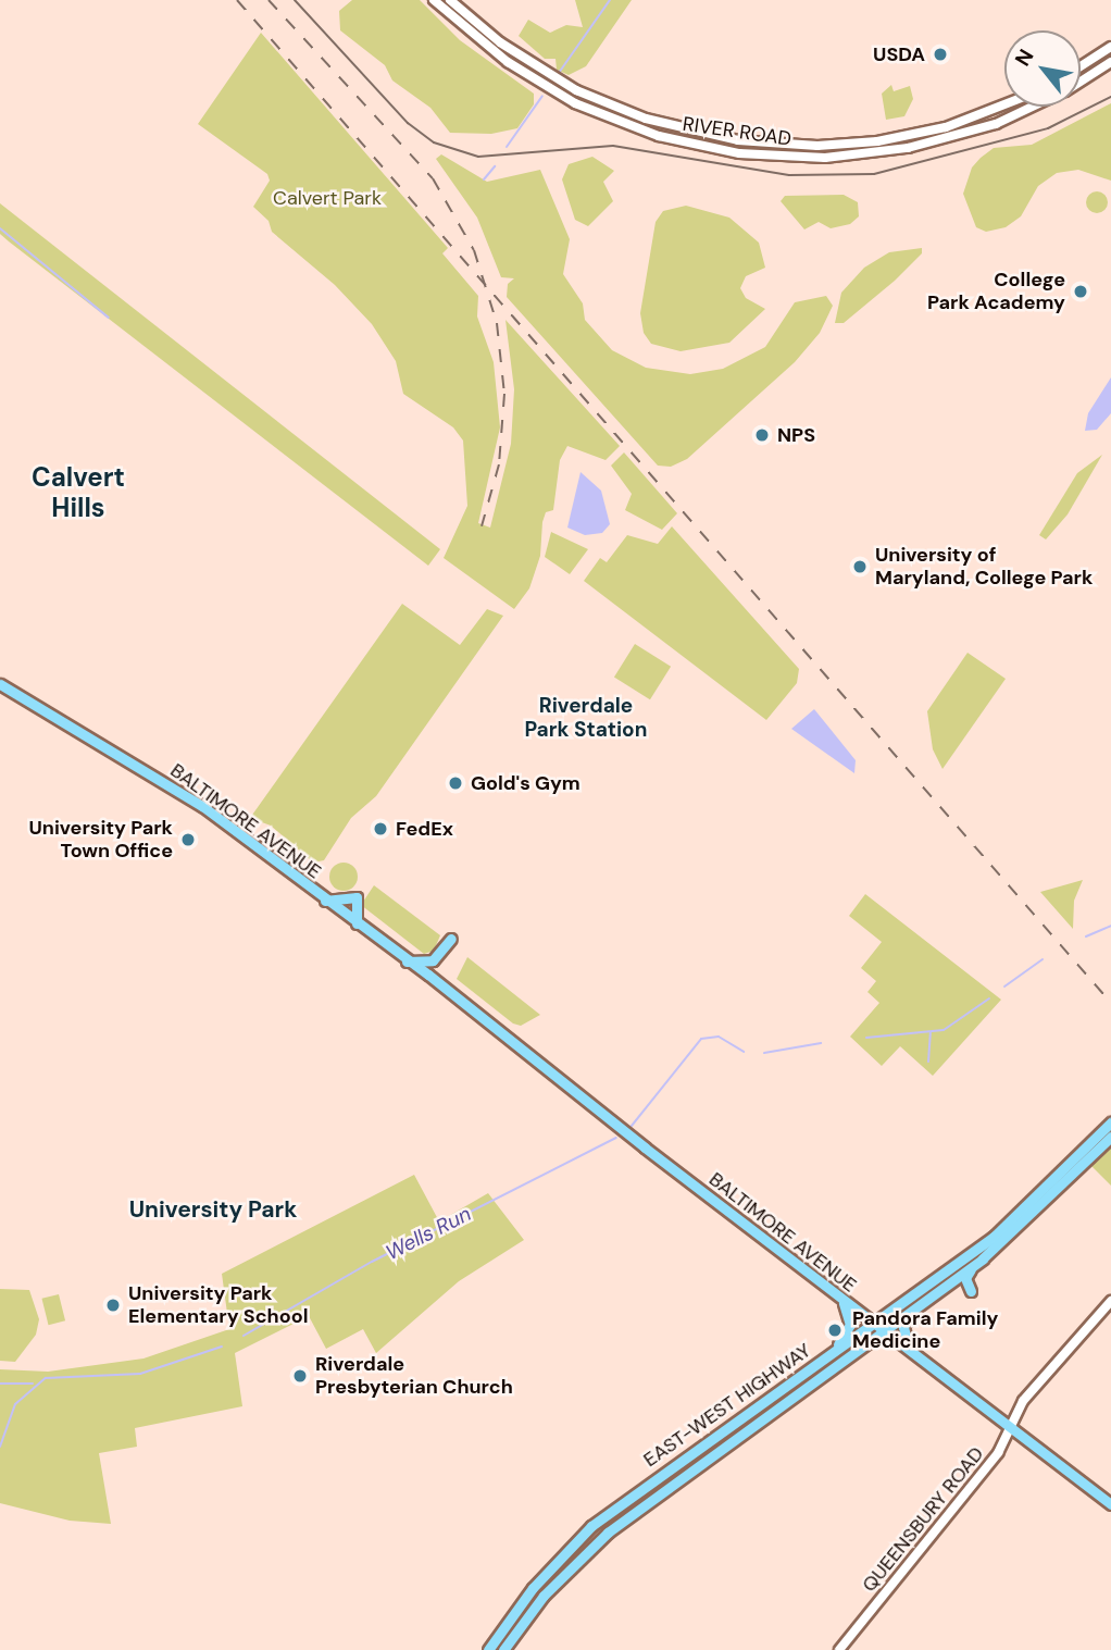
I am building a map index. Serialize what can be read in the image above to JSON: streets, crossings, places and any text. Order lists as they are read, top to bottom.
{
  "streets": {
    "main road": ["BALTIMORE AVENUE", "EAST-WEST HIGHWAY"],
    "street": ["RIVER ROAD", "QUEENSBURY ROAD"]
  },
  "crossings": [
    ["BALTIMORE AVENUE", "EAST-WEST HIGHWAY"],
    ["BALTIMORE AVENUE", "QUEENSBURY ROAD"]
  ],
  "districts": ["Calvert Hills", "Riverdale Park Station", "University Park"],
  "water": ["Wells Run"],
  "parks": ["Calvert Park"],
  "places": [
    "USDA",
    "College Park Academy",
    "NPS",
    "University of Maryland, College Park",
    "Gold's Gym",
    "FedEx",
    "University Park Town Office",
    "University Park Elementary School",
    "Pandora Family Medicine",
    "Riverdale Presbyterian Church"
  ],
  "north": "top left"
}
